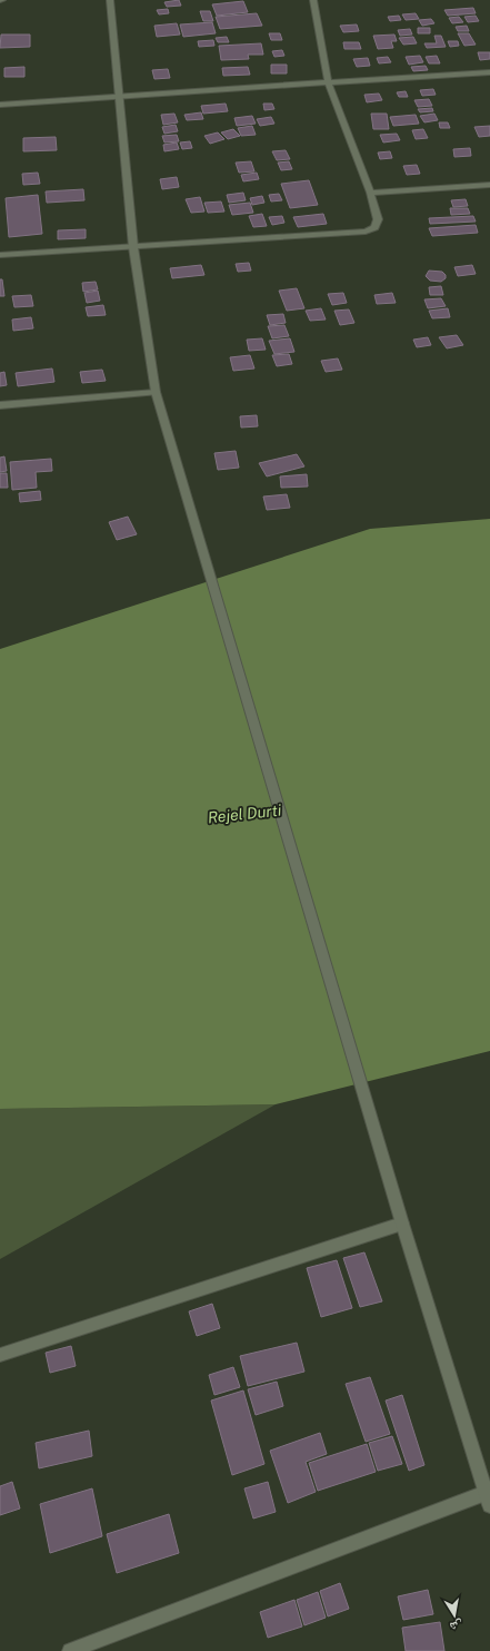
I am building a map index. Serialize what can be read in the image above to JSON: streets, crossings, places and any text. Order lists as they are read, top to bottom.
{
  "water": ["Rejel Durti"],
  "north": "bottom"
}
